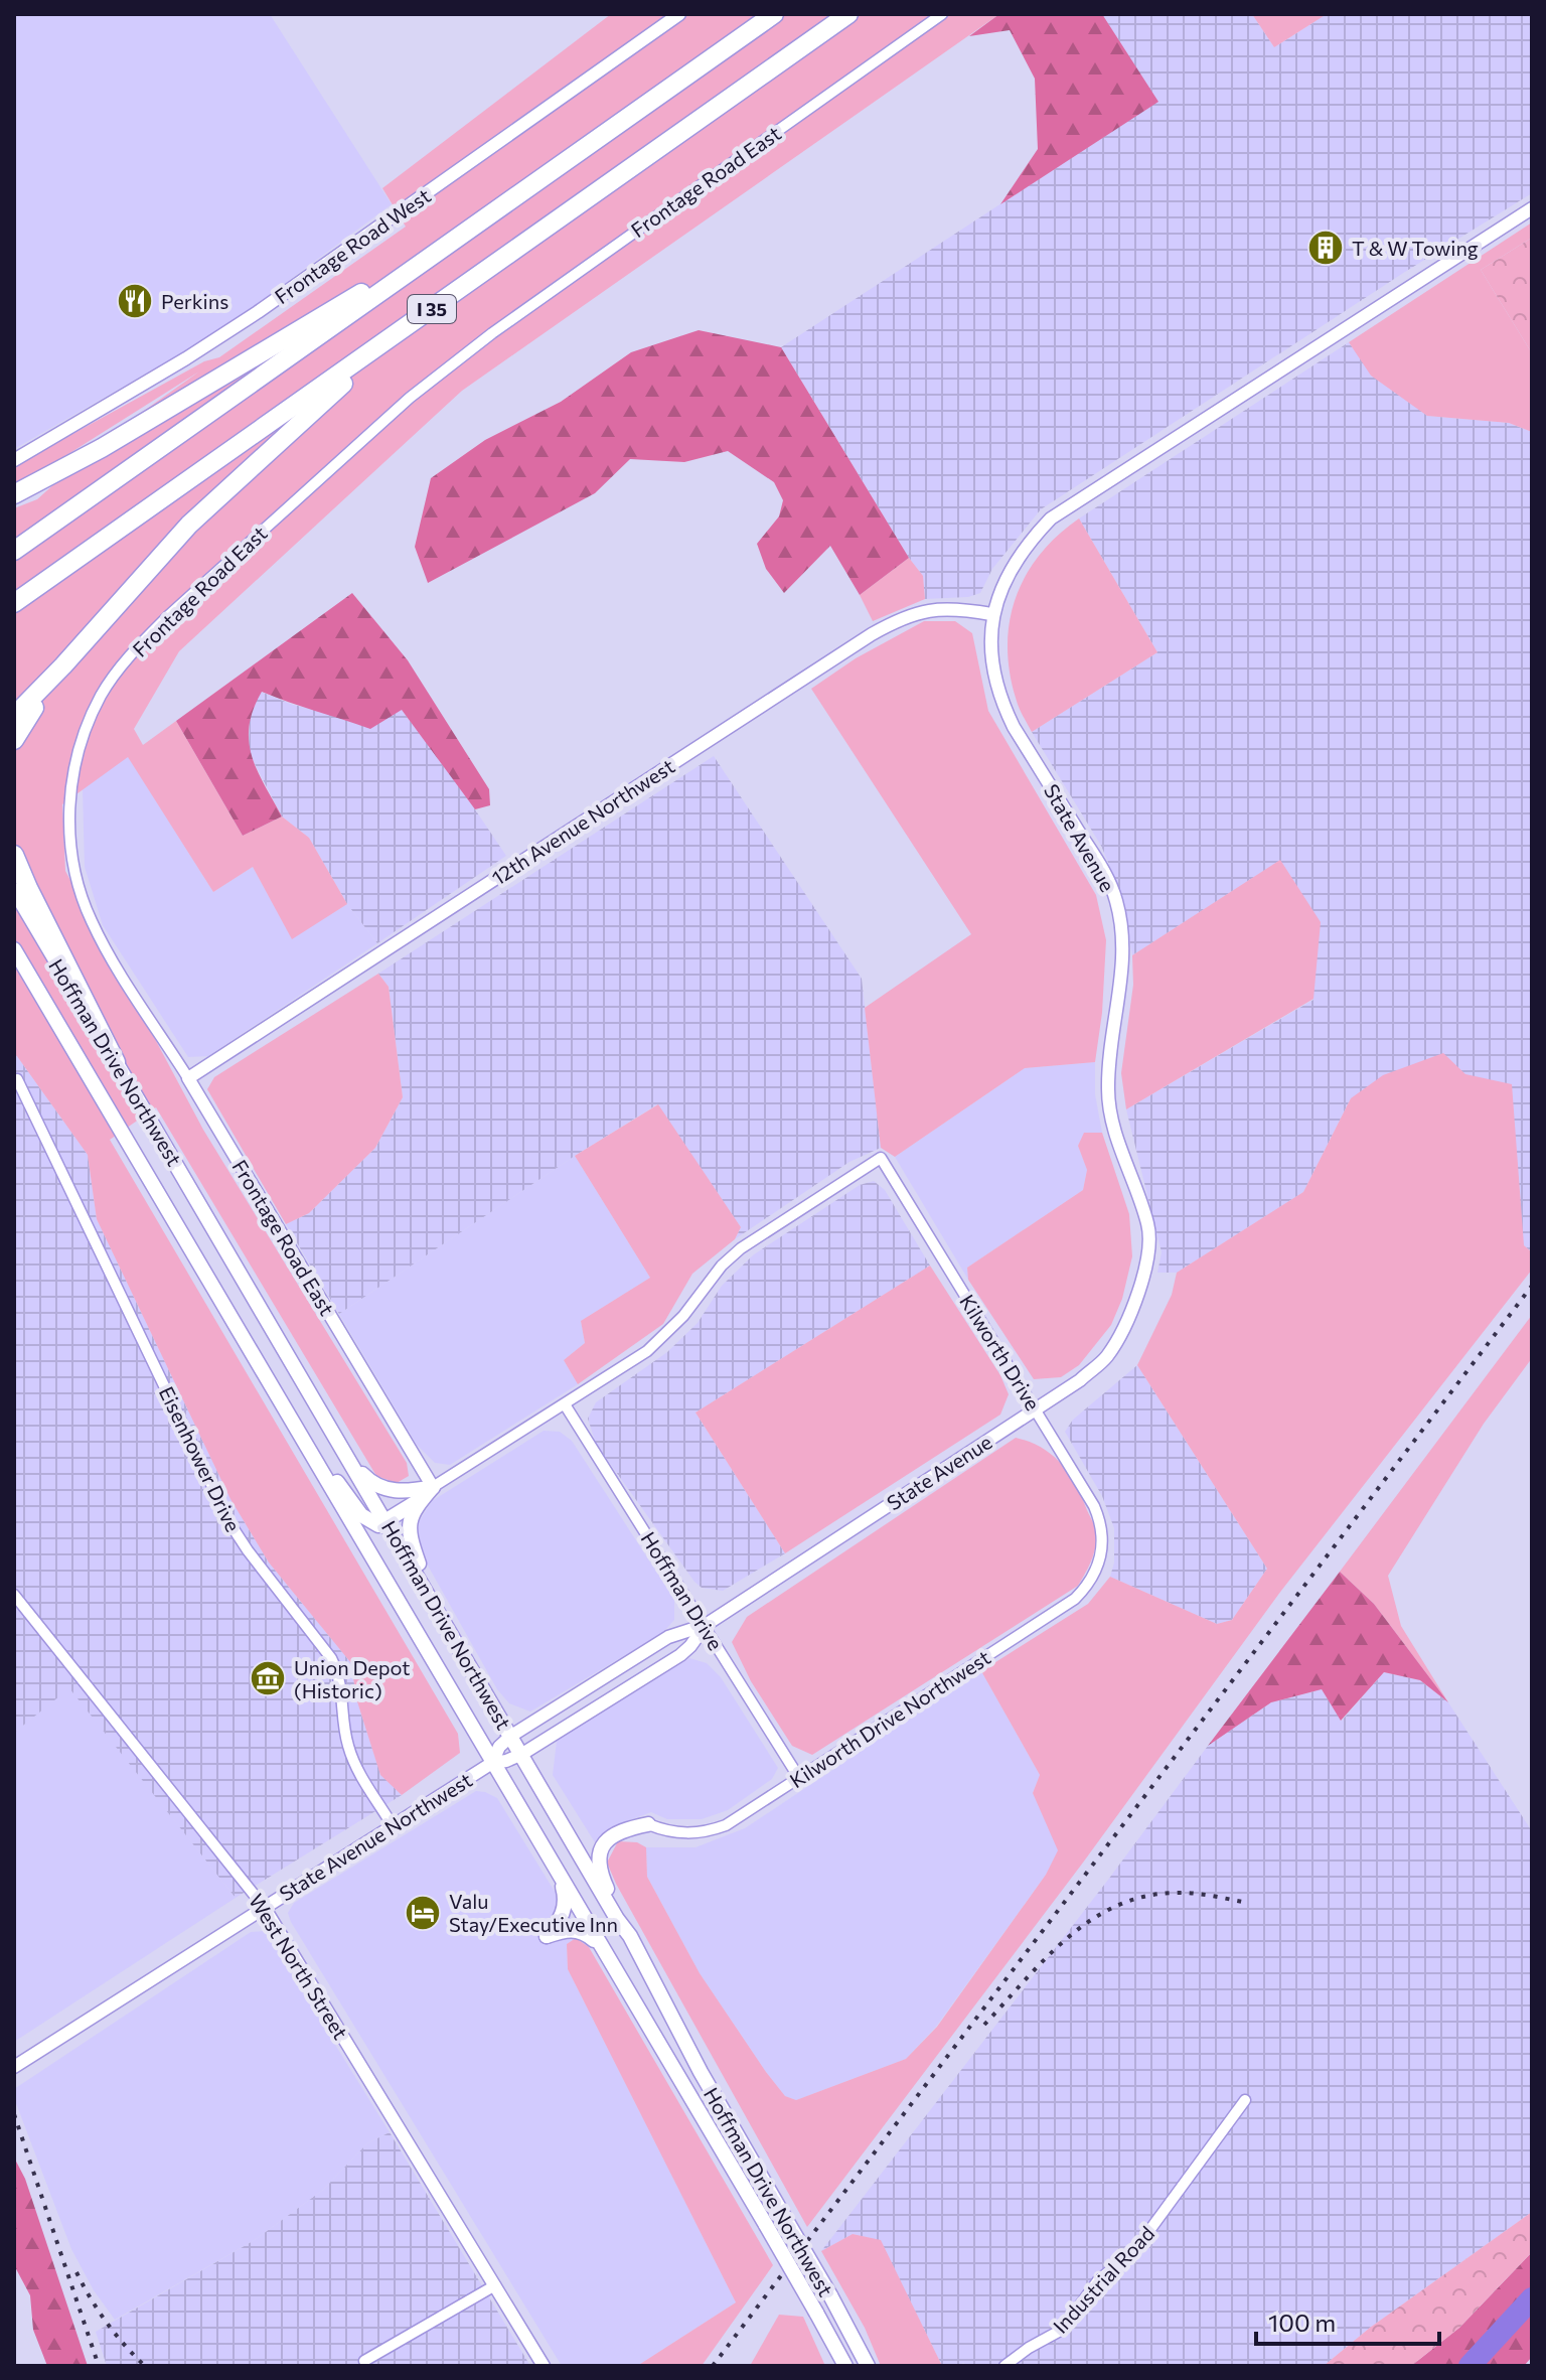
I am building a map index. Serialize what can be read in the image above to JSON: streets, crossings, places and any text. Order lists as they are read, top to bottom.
{
  "streets": {
    "highway": ["I 35"],
    "main road": ["Hoffman Drive Northwest"],
    "street": [
      "Frontage Road East",
      "Frontage Road West",
      "12th Avenue Northwest",
      "State Avenue",
      "Kilworth Drive",
      "Eisenhower Drive",
      "Hoffman Drive",
      "Kilworth Drive Northwest",
      "State Avenue Northwest",
      "West North Street",
      "Industrial Road"
    ]
  },
  "crossings": [
    ["Frontage Road East", "12th Avenue Northwest"],
    ["12th Avenue Northwest", "State Avenue"],
    ["State Avenue", "Kilworth Drive"],
    ["State Avenue", "Hoffman Drive"],
    ["State Avenue", "State Avenue Northwest"],
    ["Hoffman Drive Northwest", "State Avenue Northwest"],
    ["Kilworth Drive", "Hoffman Drive"],
    ["Kilworth Drive", "Kilworth Drive Northwest"],
    ["Eisenhower Drive", "State Avenue Northwest"],
    ["Hoffman Drive", "Kilworth Drive Northwest"],
    ["Hoffman Drive", "State Avenue Northwest"],
    ["State Avenue Northwest", "West North Street"]
  ],
  "places": {
    "building": ["T & W Towing"],
    "restaurant": ["Perkins"],
    "museum": ["Union Depot (Historic)"],
    "hotel": ["Valu Stay/Executive Inn"]
  },
  "scale_bar": "100 m"
}
